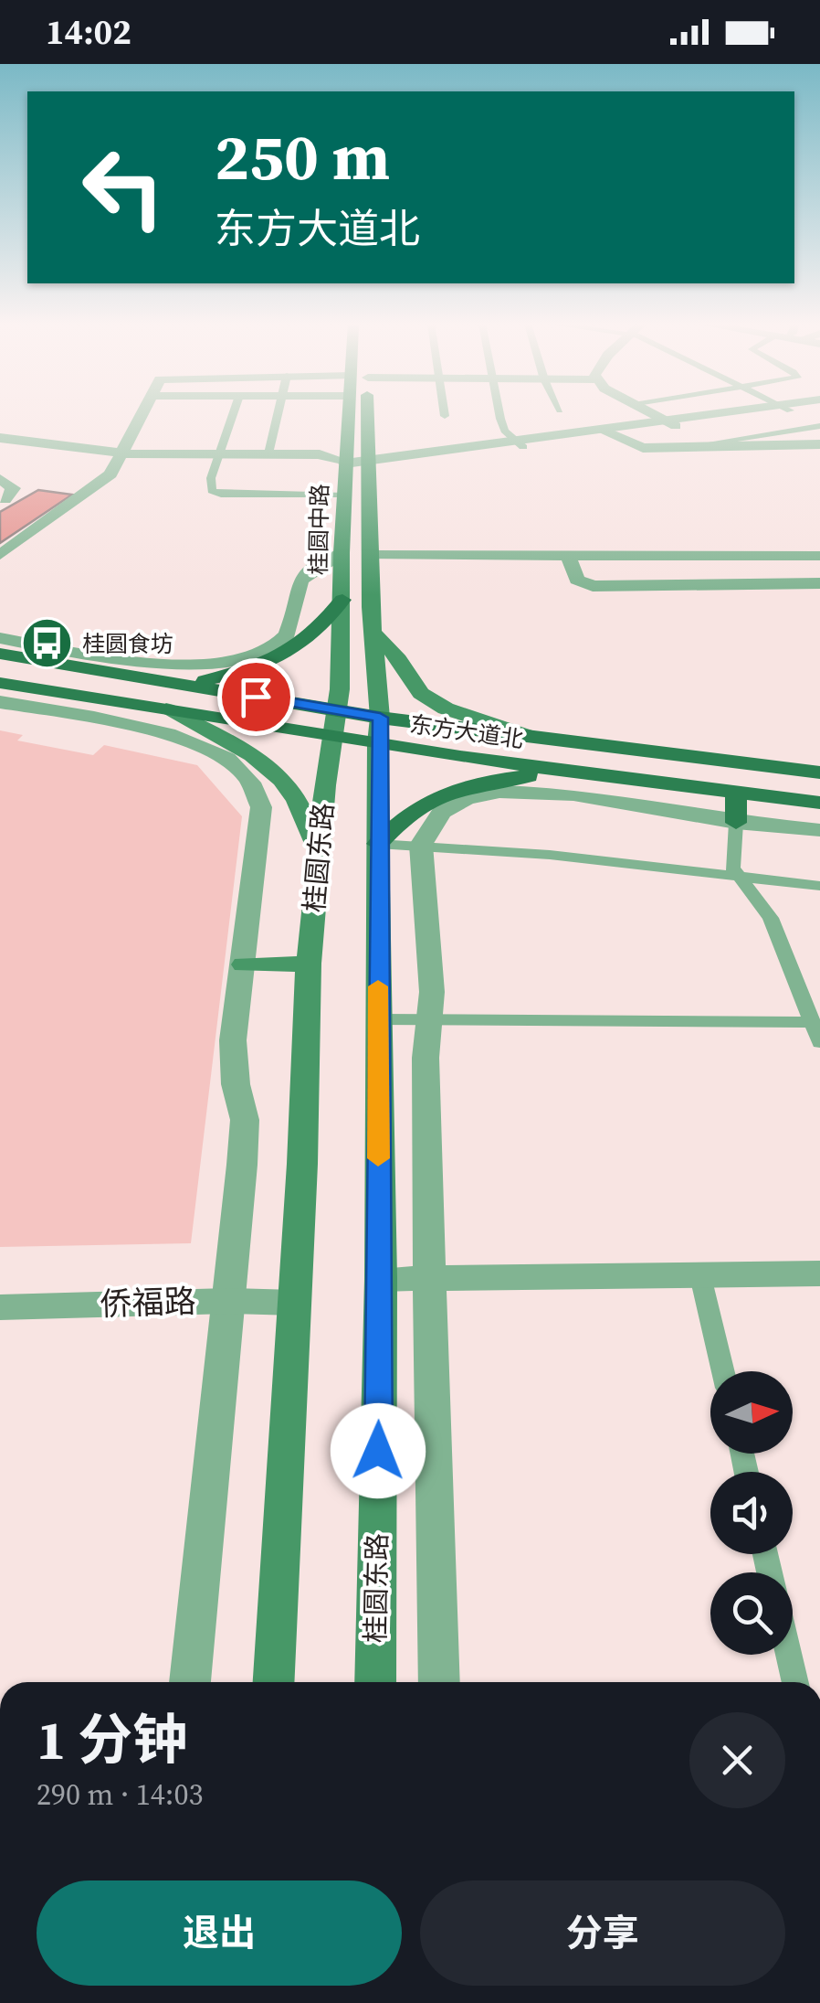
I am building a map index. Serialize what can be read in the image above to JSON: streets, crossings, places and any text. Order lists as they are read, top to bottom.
{
  "streets": {
    "main road": ["桂圆中路", "东方大道北", "桂圆东路"],
    "street": ["侨福路"]
  },
  "crossings": [
    ["桂圆中路", "东方大道北"],
    ["桂圆中路", "桂圆东路"],
    ["东方大道北", "桂圆东路"],
    ["桂圆东路", "侨福路"]
  ],
  "places": {
    "bus stop": ["桂圆食坊"]
  },
  "north": "right",
  "page": {
    "status": "14:02",
    "turn": ["250 m", "东方大道北"],
    "heading": ["1 分钟", "290 m · 14:03"],
    "buttons": ["退出", "分享"]
  }
}
